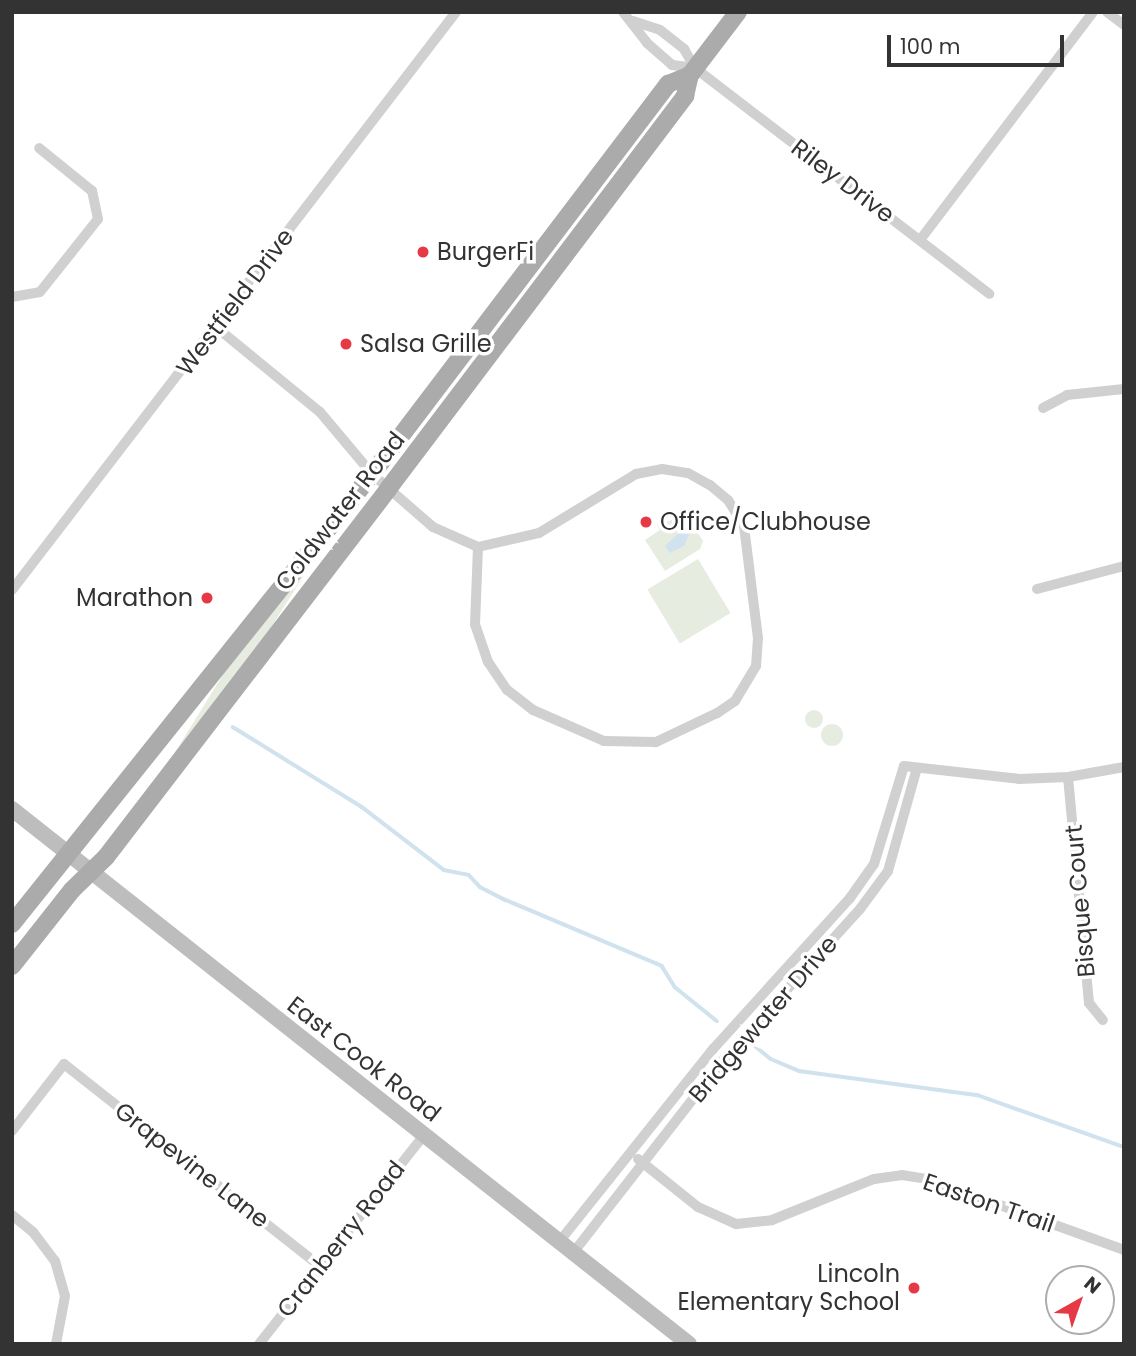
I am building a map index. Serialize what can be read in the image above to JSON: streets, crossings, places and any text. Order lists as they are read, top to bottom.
{
  "streets": {
    "main road": ["Coldwater Road", "East Cook Road"],
    "street": [
      "Riley Drive",
      "Westfield Drive",
      "Bisque Court",
      "Bridgewater Drive",
      "Grapevine Lane",
      "Easton Trail",
      "Cranberry Road"
    ]
  },
  "crossings": [
    ["Riley Drive", "Coldwater Road"],
    ["Coldwater Road", "East Cook Road"],
    ["Bridgewater Drive", "East Cook Road"],
    ["Bridgewater Drive", "Easton Trail"],
    ["East Cook Road", "Cranberry Road"],
    ["Grapevine Lane", "Cranberry Road"]
  ],
  "places": [
    "BurgerFi",
    "Salsa Grille",
    "Office/Clubhouse",
    "Marathon",
    "Lincoln Elementary School"
  ],
  "scale_bar": "100 m",
  "north": "top right"
}
